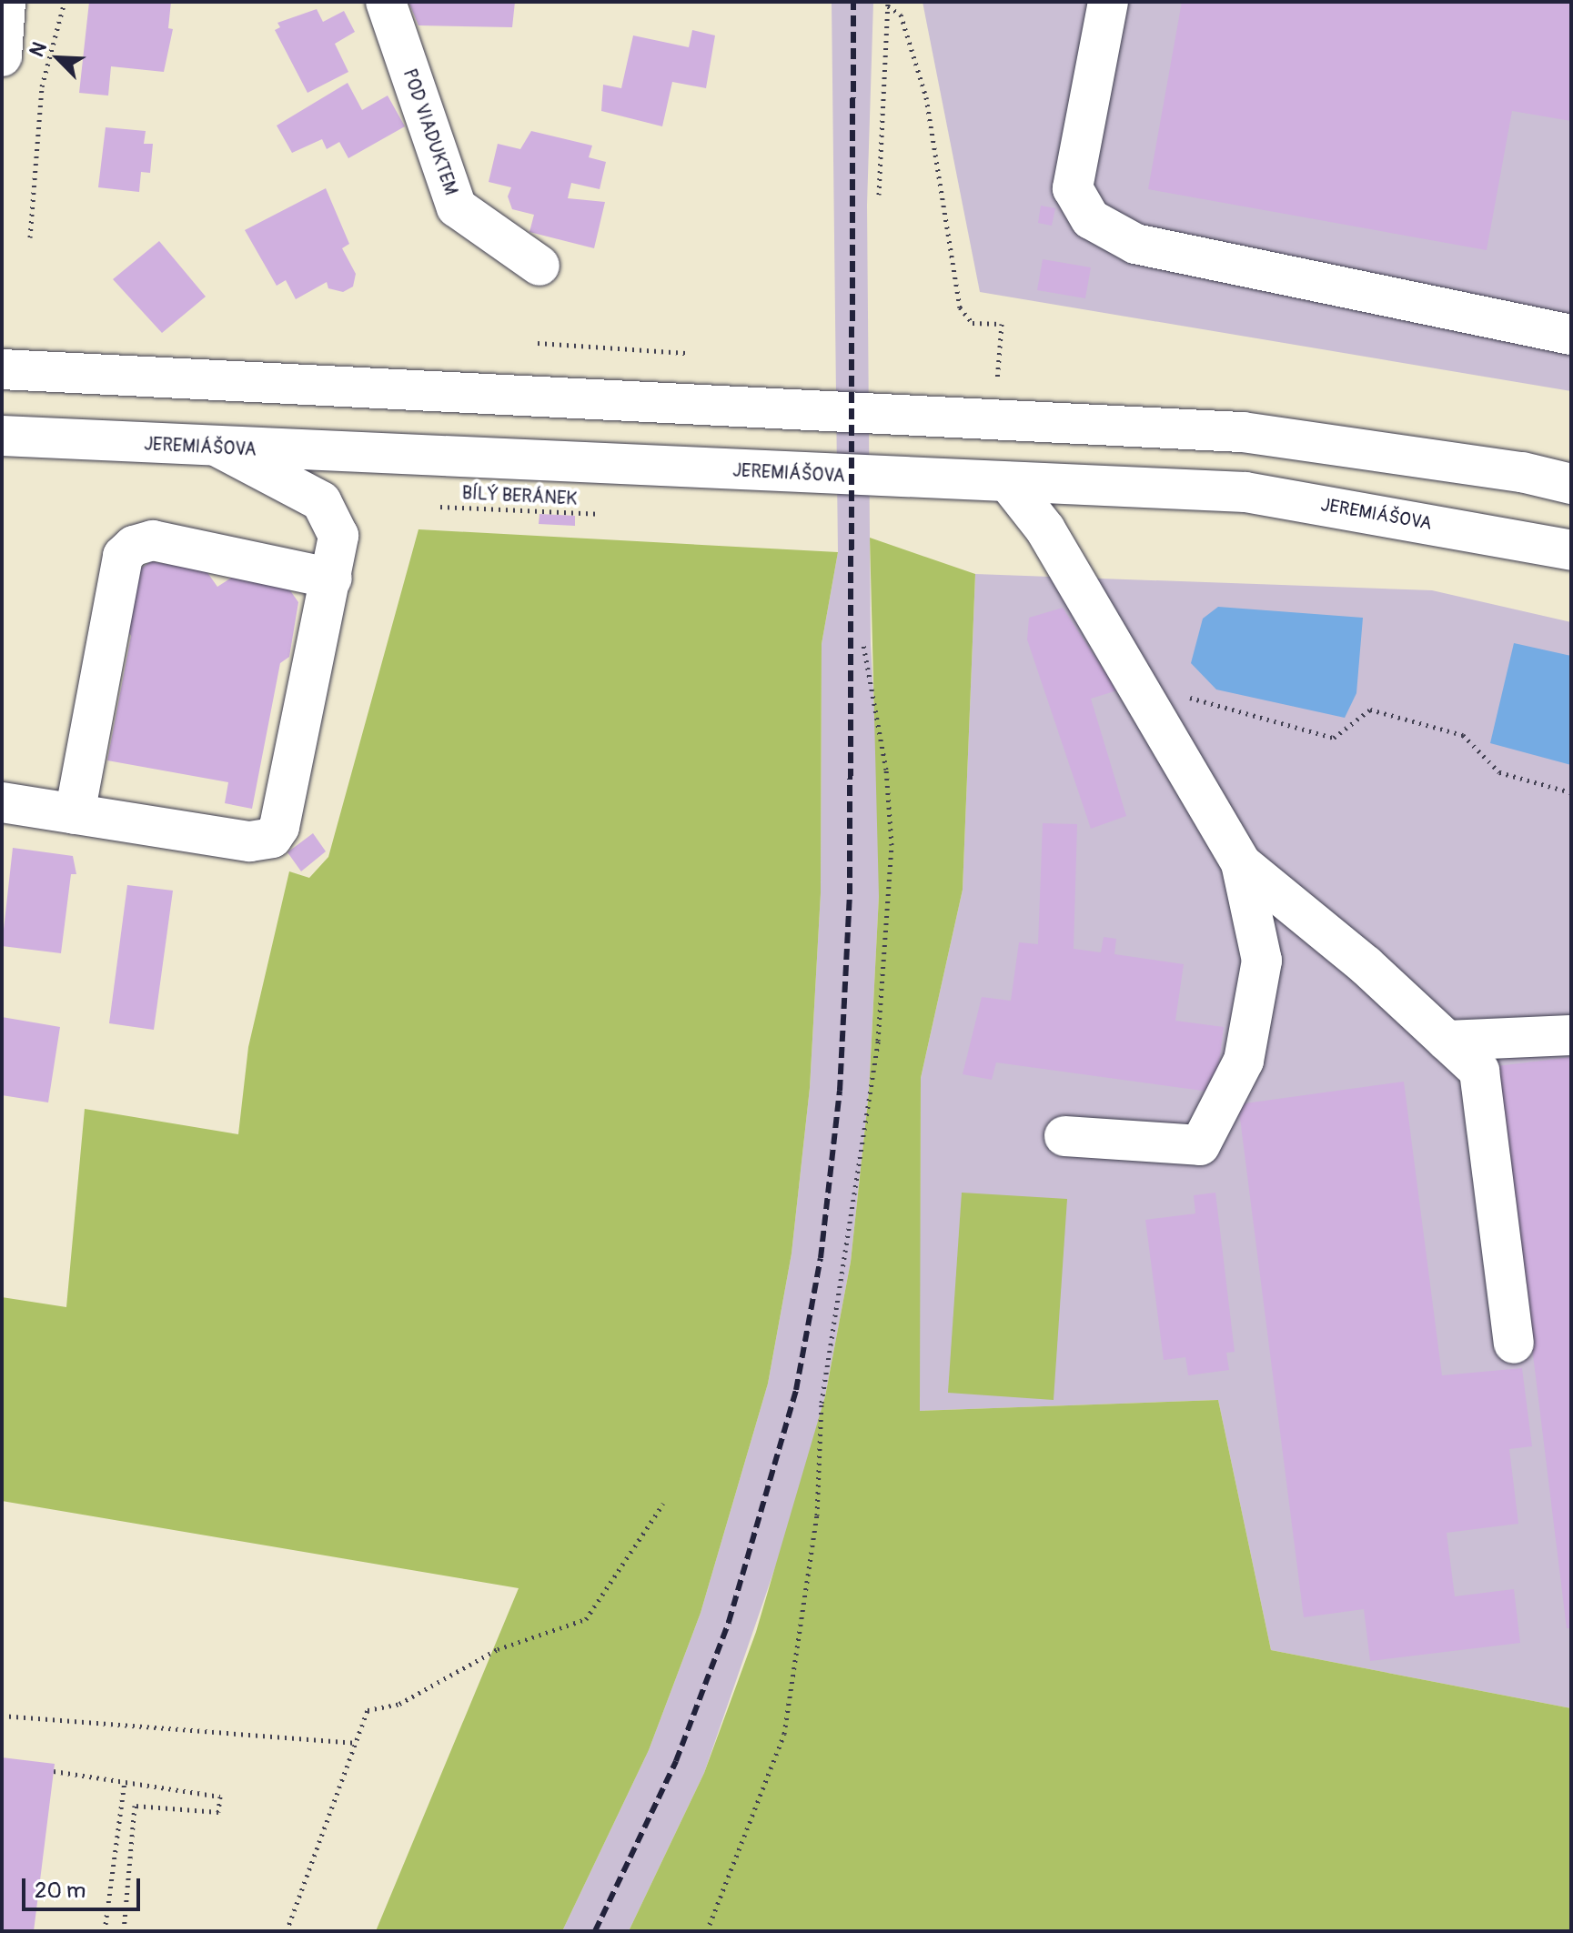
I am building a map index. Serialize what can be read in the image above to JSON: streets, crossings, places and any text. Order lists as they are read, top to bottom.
{
  "streets": {
    "main road": ["POD VIADUKTEM", "JEREMIÁŠOVA"],
    "path": ["BÍLÝ BERÁNEK"]
  },
  "scale_bar": "20 m",
  "north": "top left"
}
